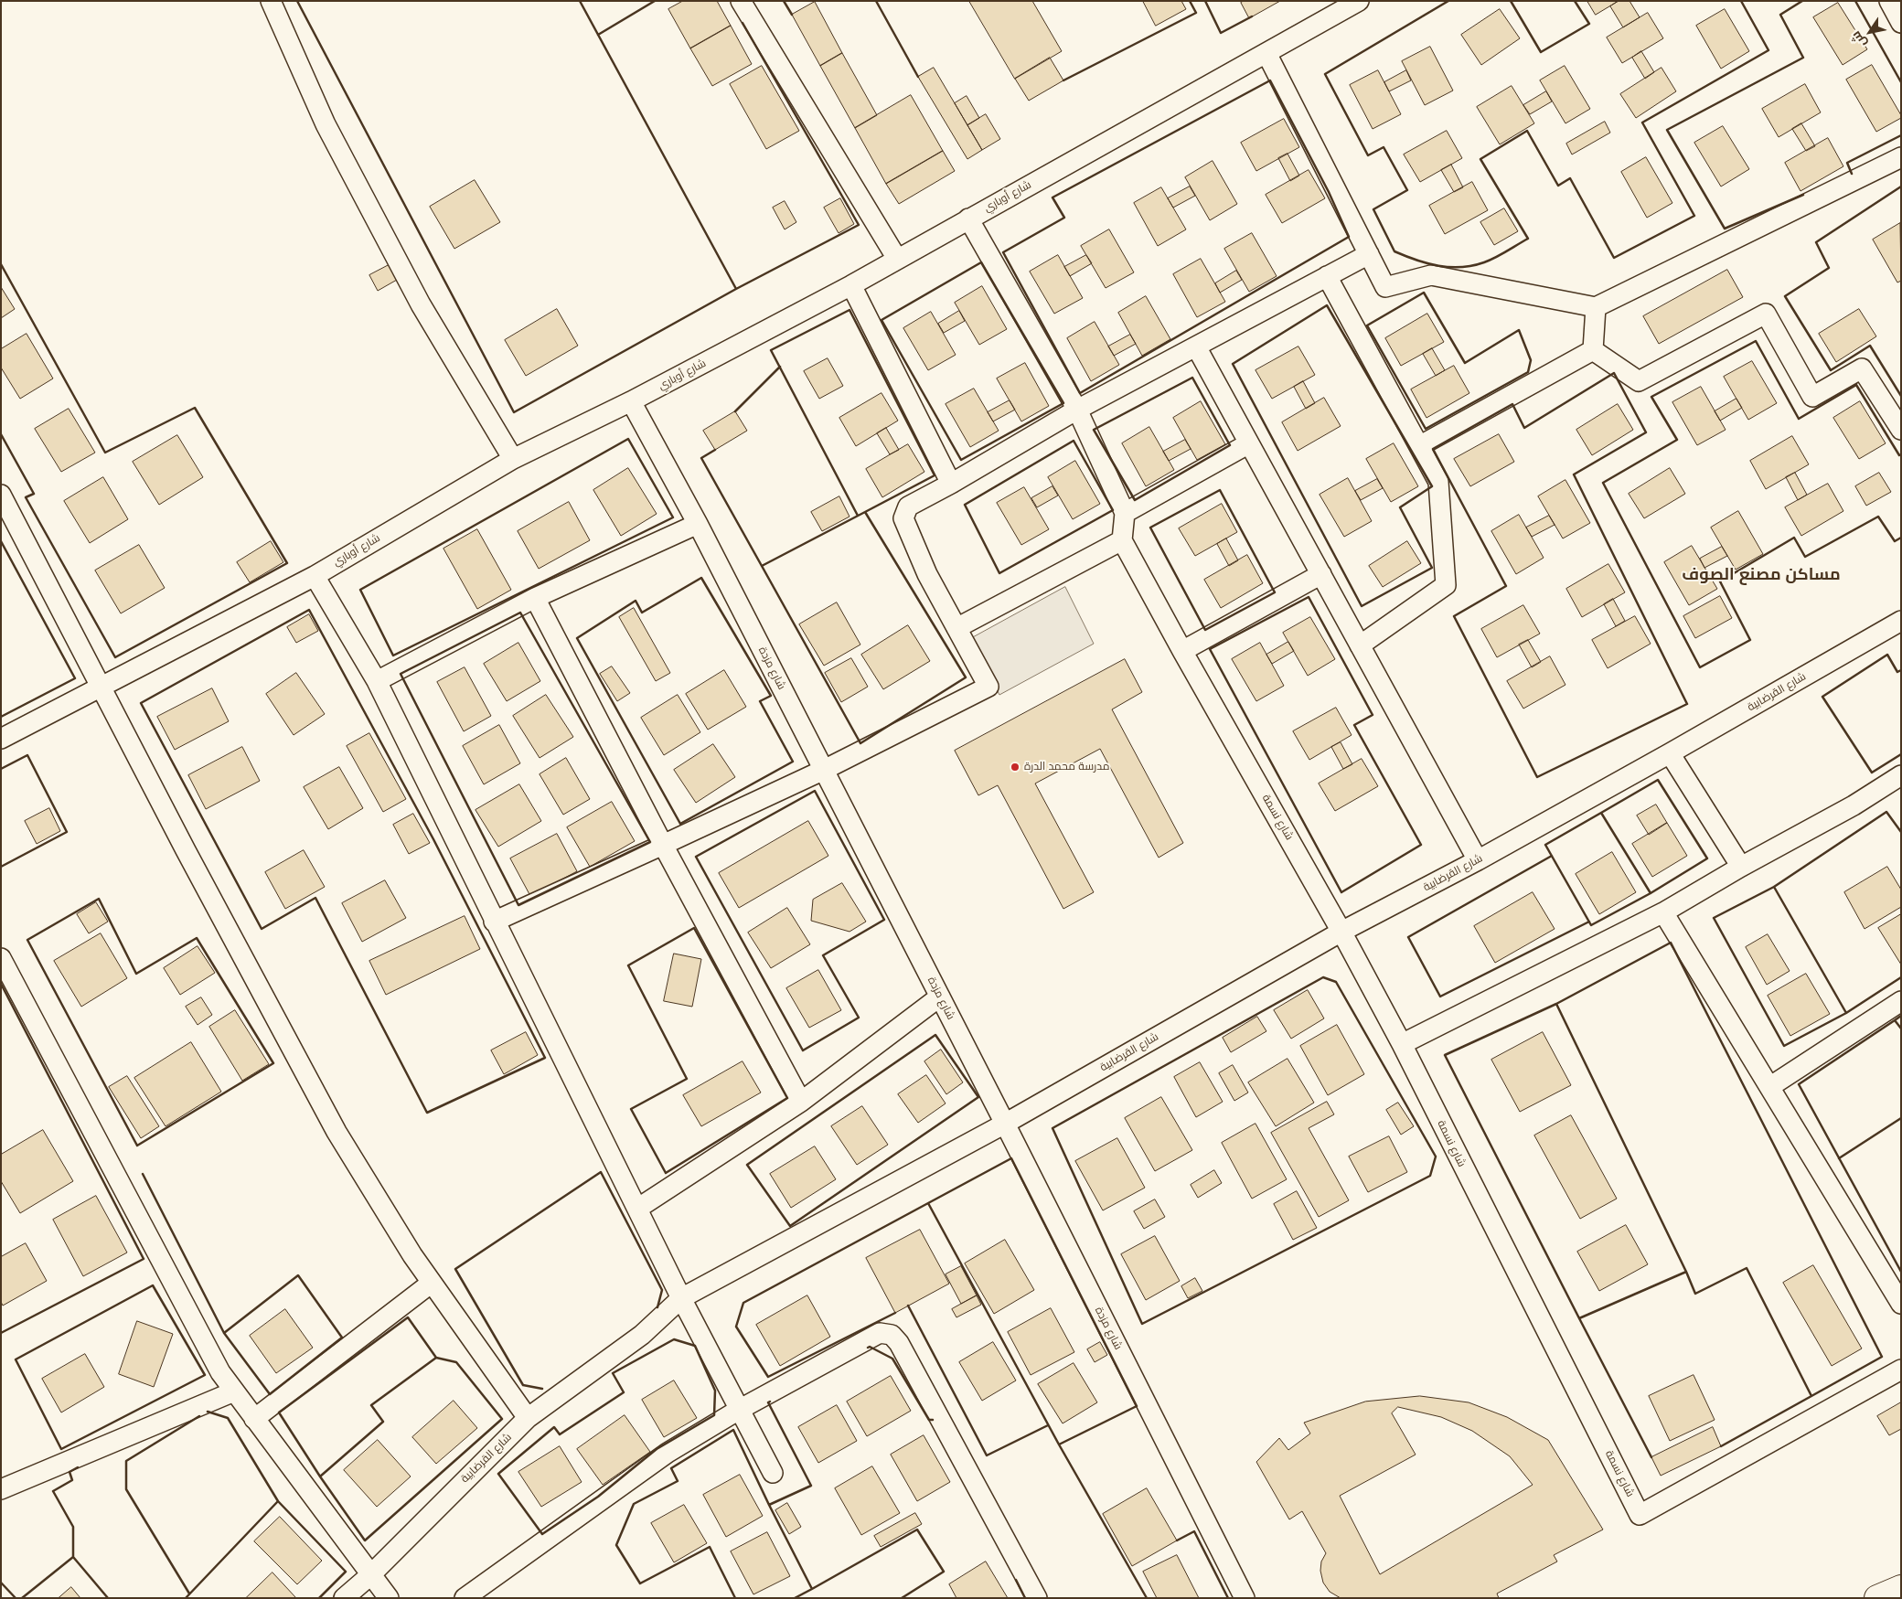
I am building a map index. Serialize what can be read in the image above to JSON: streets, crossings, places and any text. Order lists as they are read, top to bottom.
{
  "streets": {
    "street": [
      "شارع أوباري",
      "شارع مزدة",
      "شارع القرضابية",
      "شارع نسمة"
    ]
  },
  "crossings": [
    ["شارع أوباري", "شارع مزدة"],
    ["شارع مزدة", "شارع القرضابية"],
    ["شارع القرضابية", "شارع نسمة"]
  ],
  "districts": ["مساكن مصنع الصوف"],
  "places": ["مدرسة محمد الدرة"],
  "north": "bottom left"
}
